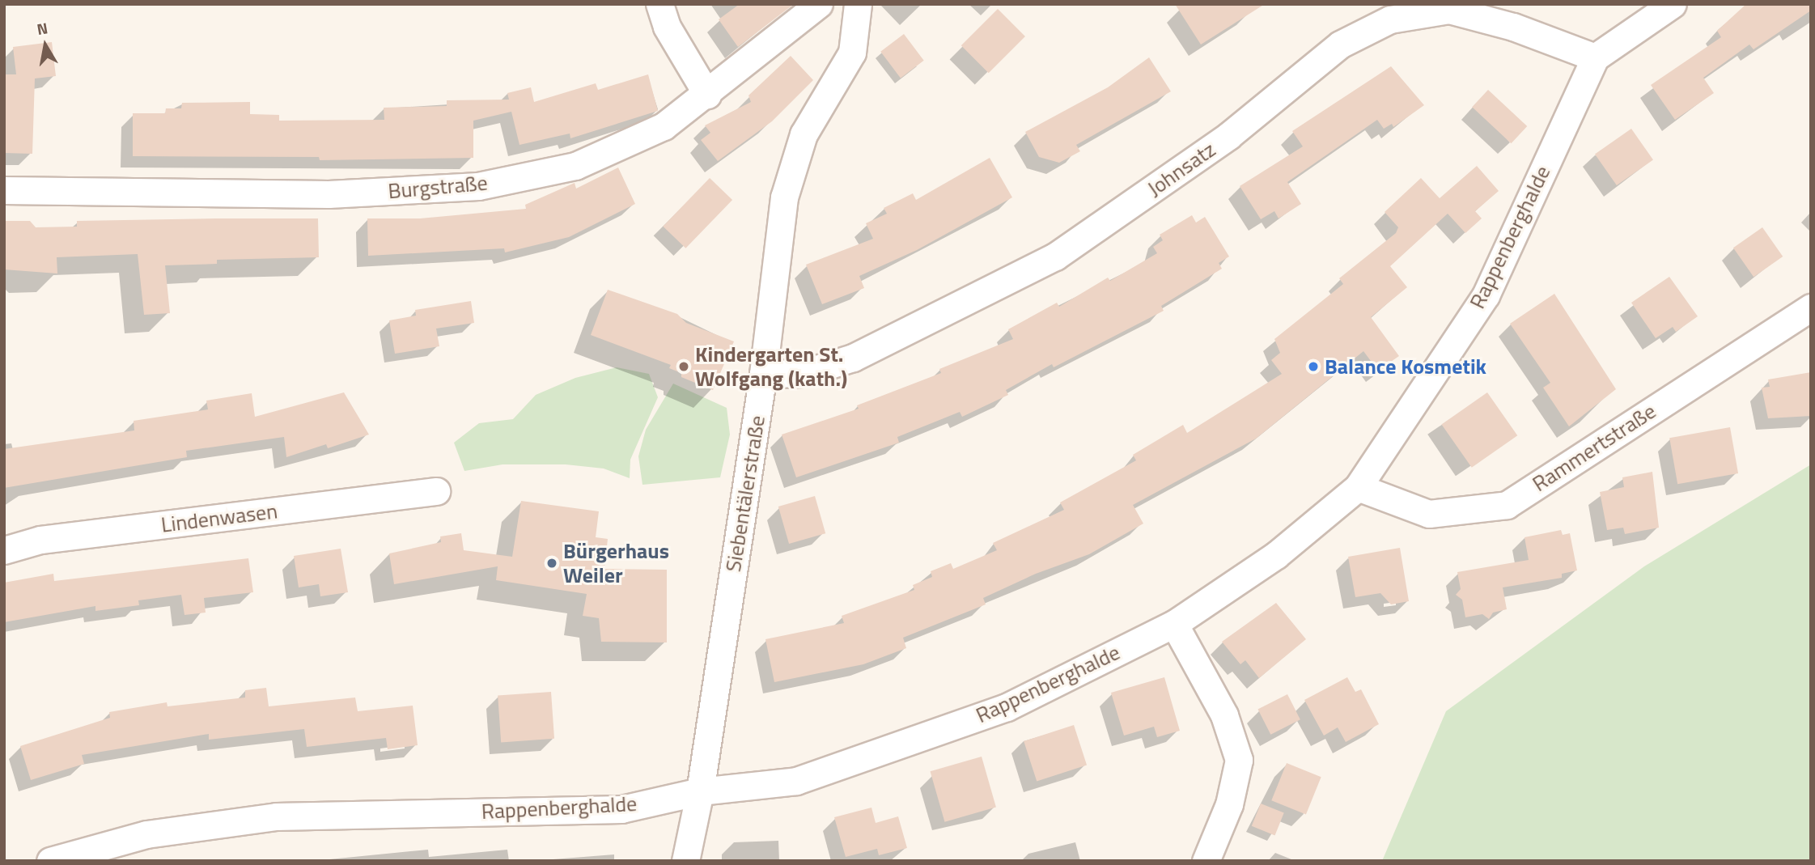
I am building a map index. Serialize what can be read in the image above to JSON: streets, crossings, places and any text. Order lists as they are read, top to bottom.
{
  "streets": {
    "street": [
      "Johnsatz",
      "Burgstraße",
      "Rappenberghalde",
      "Rammertstraße",
      "Siebentälerstraße",
      "Lindenwasen"
    ]
  },
  "crossings": [
    ["Johnsatz", "Rappenberghalde"],
    ["Johnsatz", "Siebentälerstraße"],
    ["Rappenberghalde", "Rammertstraße"],
    ["Rappenberghalde", "Siebentälerstraße"]
  ],
  "places": ["Kindergarten St. Wolfgang (kath.)", "Balance Kosmetik", "Bürgerhaus Weiler"],
  "north": "top"
}
